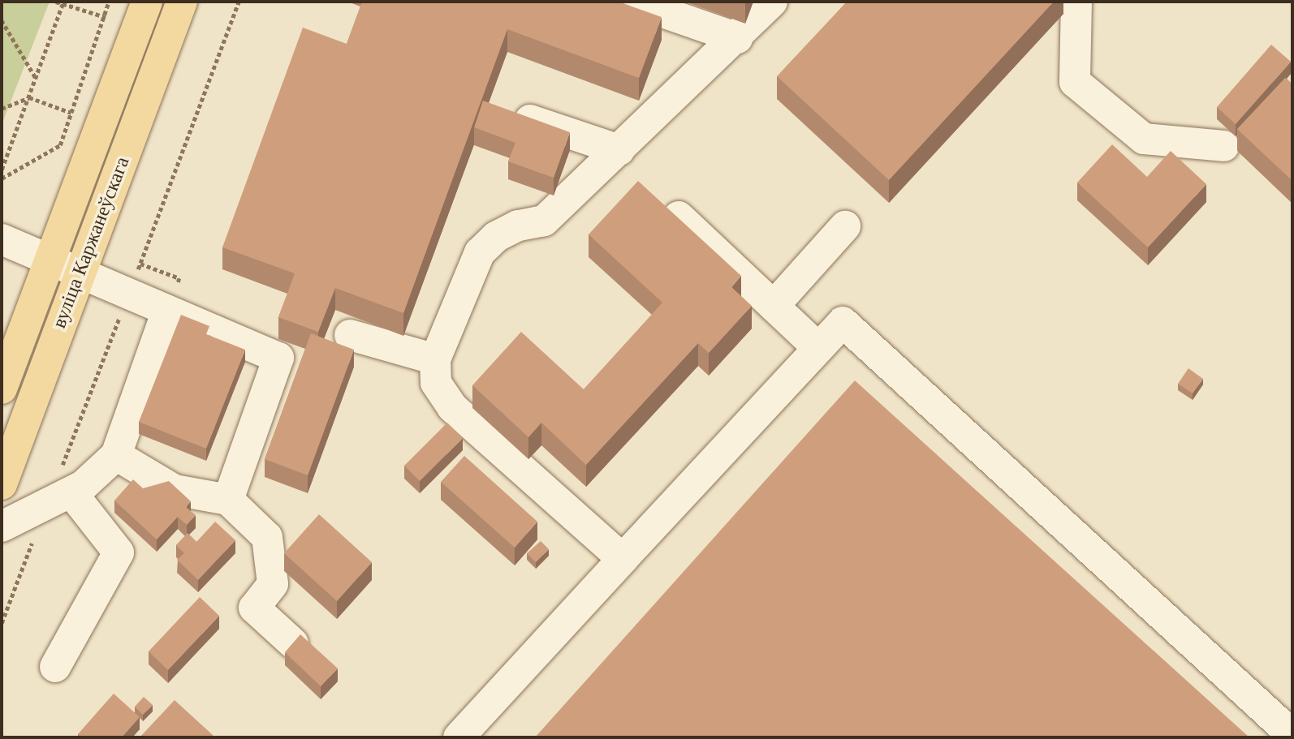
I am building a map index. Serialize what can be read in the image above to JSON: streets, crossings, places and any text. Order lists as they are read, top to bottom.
{
  "streets": {
    "main road": ["вуліца Каржанеўскага"]
  }
}
